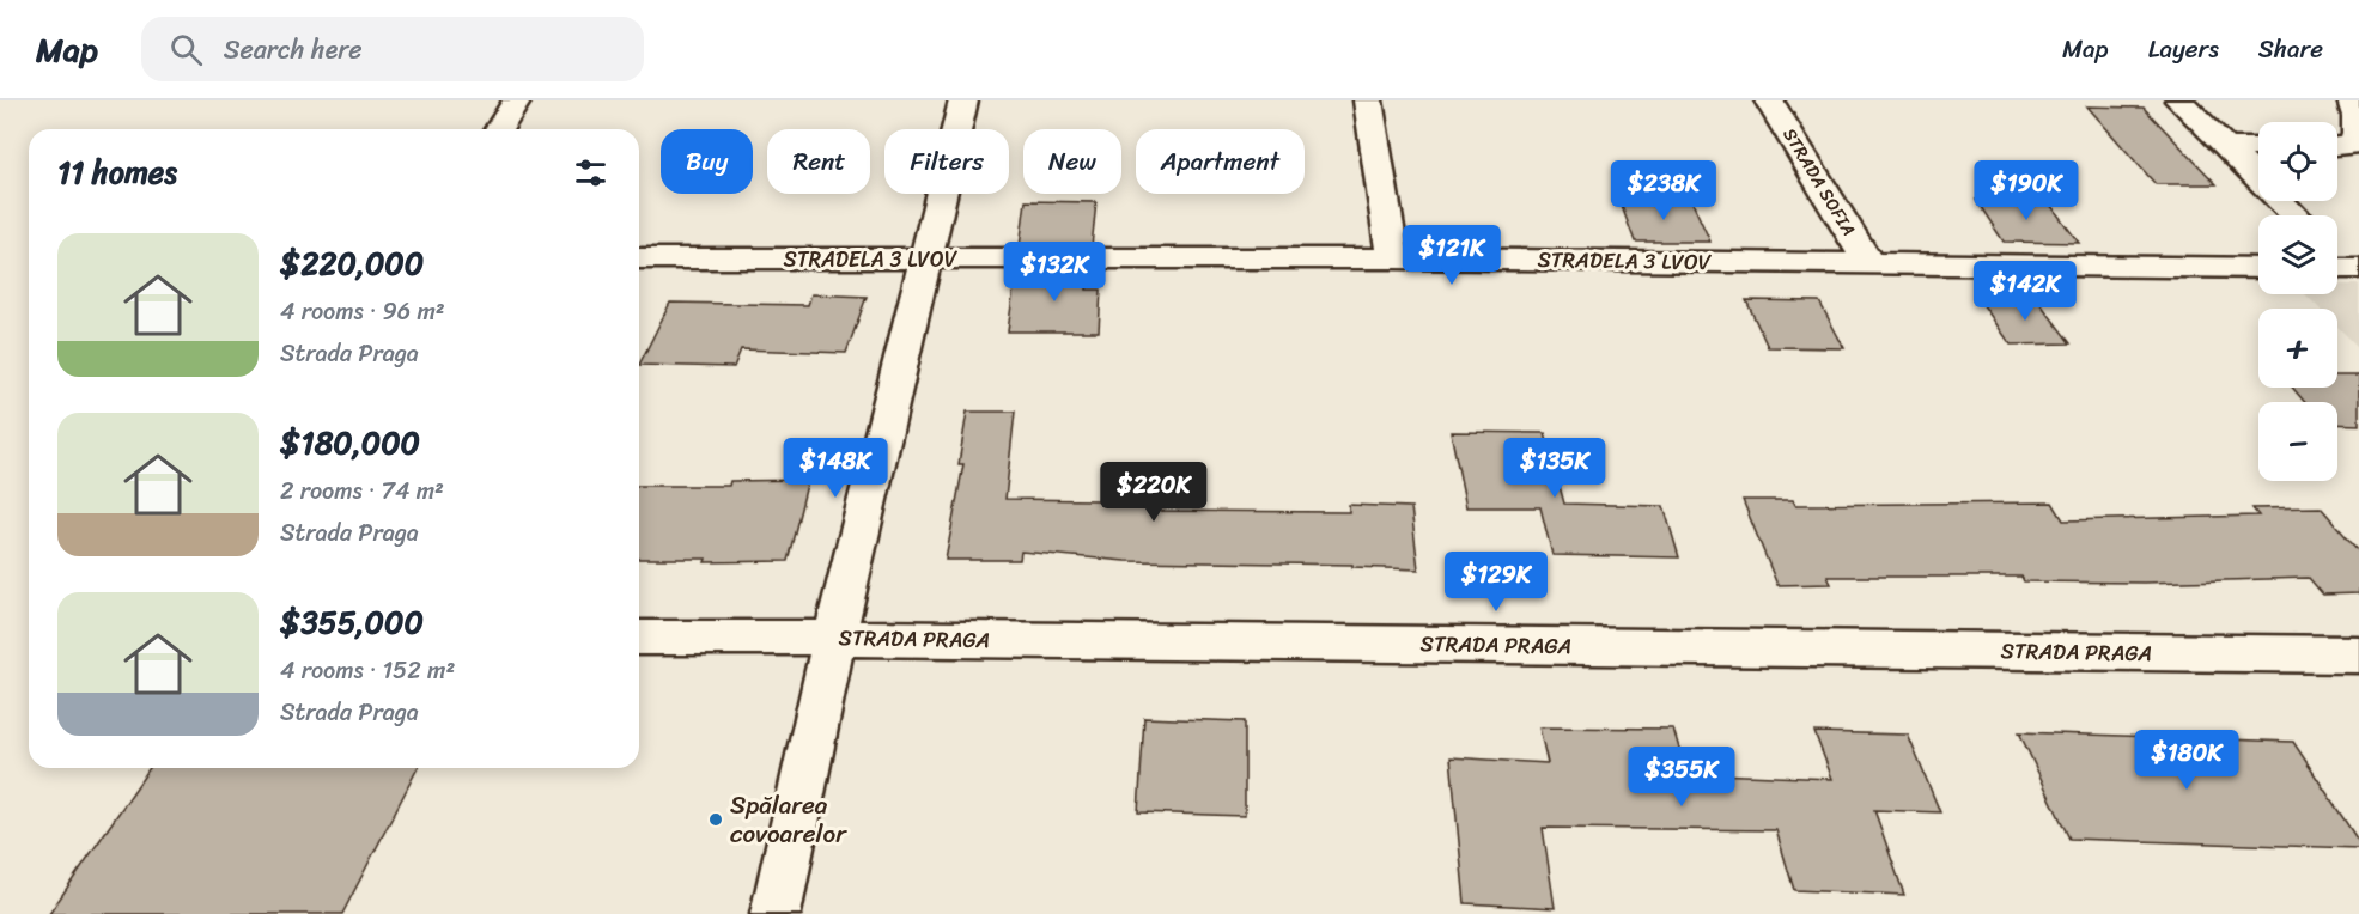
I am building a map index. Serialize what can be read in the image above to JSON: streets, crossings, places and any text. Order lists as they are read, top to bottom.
{
  "streets": {
    "street": ["STRADA SOFIA", "STRADELA 3 LVOV", "STRADA PRAGA"]
  },
  "crossings": [
    ["STRADA SOFIA", "STRADELA 3 LVOV"]
  ],
  "places": ["Spălarea covoarelor"],
  "page": {
    "header": "Map",
    "search": "Search here",
    "nav": ["Map", "Layers", "Share"],
    "map_buttons": ["+", "−"],
    "chip": [
      "Buy",
      "Rent",
      "Filters",
      "New",
      "Apartment"
    ],
    "heading": "11 homes",
    "price": [
      "$238K",
      "$190K",
      "$121K",
      "$132K",
      "$142K",
      "$148K",
      "$135K",
      "$220K",
      "$129K",
      "$180K",
      "$355K"
    ],
    "list": [
      {
        "name": "$220,000",
        "note": "4 rooms · 96 m² · Strada Praga"
      },
      {
        "name": "$180,000",
        "note": "2 rooms · 74 m² · Strada Praga"
      },
      {
        "name": "$355,000",
        "note": "4 rooms · 152 m² · Strada Praga"
      }
    ]
  }
}
